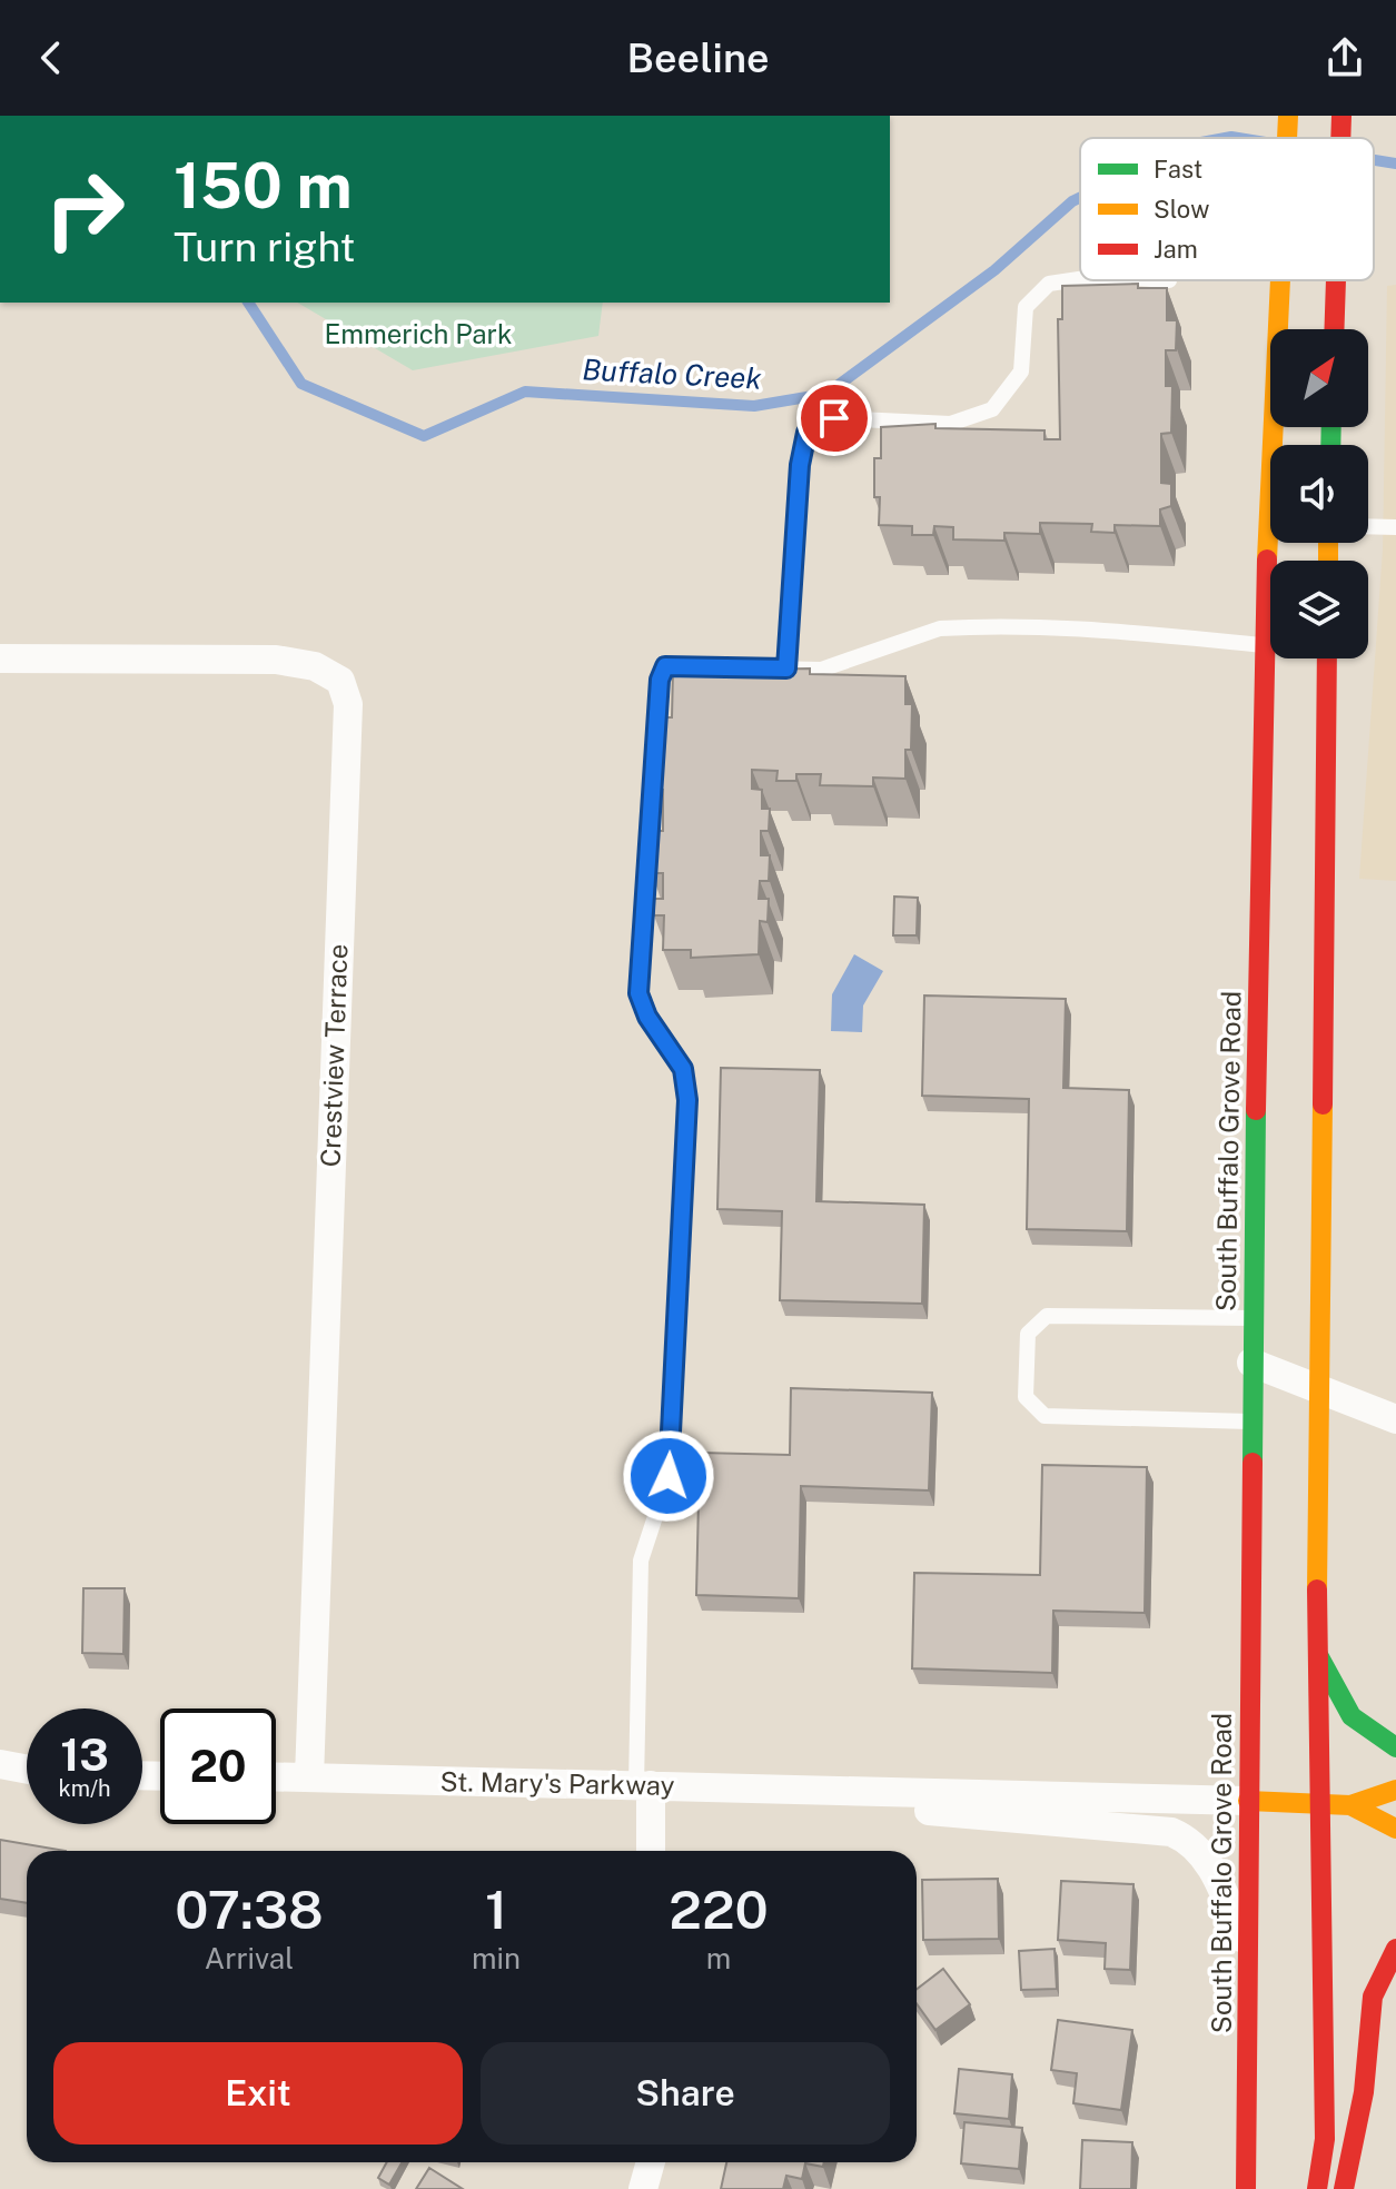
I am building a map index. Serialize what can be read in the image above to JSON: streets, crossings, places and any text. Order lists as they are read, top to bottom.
{
  "streets": {
    "main road": ["South Buffalo Grove Road"],
    "street": ["Crestview Terrace", "St. Mary's Parkway"]
  },
  "crossings": [
    ["Crestview Terrace", "St. Mary's Parkway"],
    ["South Buffalo Grove Road", "St. Mary's Parkway"]
  ],
  "water": ["Buffalo Creek"],
  "parks": ["Emmerich Park"],
  "legend": ["Fast", "Slow", "Jam"],
  "north": "top right",
  "page": {
    "header": "Beeline",
    "turn": ["150 m", "Turn right"],
    "speed": "13 km/h",
    "limit": "20",
    "eta": [
      "07:38",
      "Arrival",
      "1",
      "min",
      "220",
      "m"
    ],
    "buttons": ["Exit", "Share"]
  }
}
